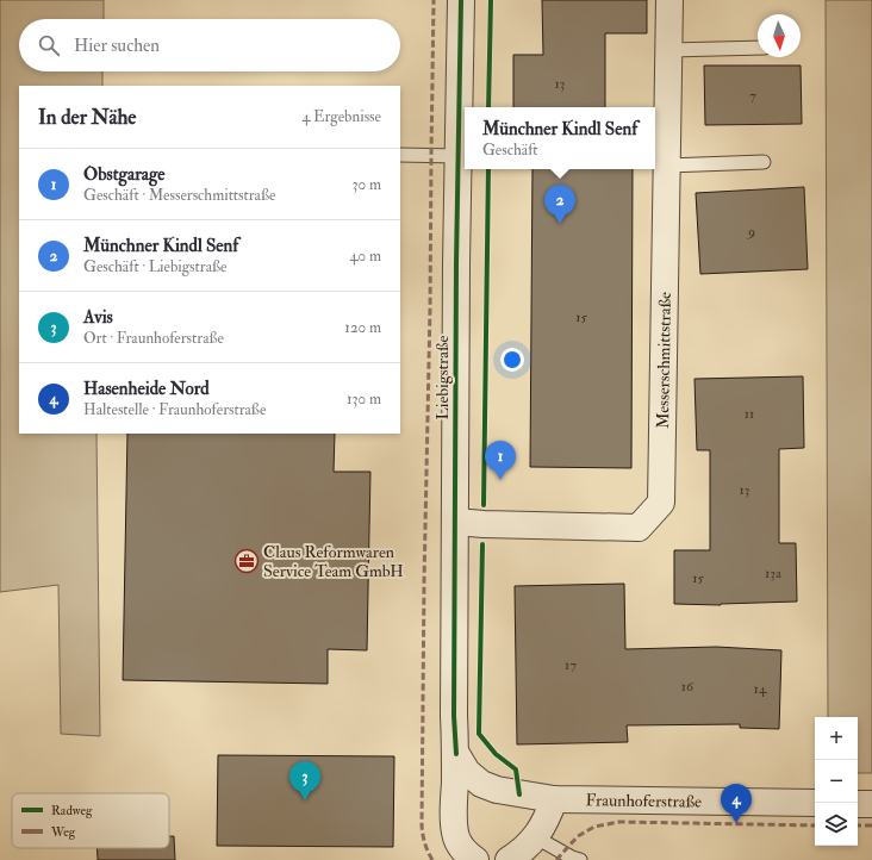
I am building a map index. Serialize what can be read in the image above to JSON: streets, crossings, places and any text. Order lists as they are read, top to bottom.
{
  "streets": {
    "street": ["Messerschmittstraße", "Liebigstraße", "Fraunhoferstraße"]
  },
  "crossings": [
    ["Messerschmittstraße", "Liebigstraße"],
    ["Liebigstraße", "Fraunhoferstraße"]
  ],
  "places": {
    "office": ["Claus Reformwaren Service Team GmbH"]
  },
  "house_numbers": [
    "13",
    "7",
    "9",
    "15",
    "11",
    "13",
    "13a",
    "15",
    "17",
    "16",
    "14"
  ],
  "legend": ["Radweg", "Weg"],
  "north": "bottom",
  "page": {
    "search": "Hier suchen",
    "heading": ["In der Nähe", "4 Ergebnisse"],
    "popup": ["Münchner Kindl Senf", "Geschäft"],
    "list": [
      {
        "mark": "1",
        "name": "Obstgarage",
        "note": "Geschäft · Messerschmittstraße",
        "value": "30 m"
      },
      {
        "mark": "2",
        "name": "Münchner Kindl Senf",
        "note": "Geschäft · Liebigstraße",
        "value": "40 m"
      },
      {
        "mark": "3",
        "name": "Avis",
        "note": "Ort · Fraunhoferstraße",
        "value": "120 m"
      },
      {
        "mark": "4",
        "name": "Hasenheide Nord",
        "note": "Haltestelle · Fraunhoferstraße",
        "value": "130 m"
      }
    ],
    "pins": [
      "2",
      "1",
      "3",
      "4"
    ],
    "map_buttons": ["+", "−"]
  }
}
